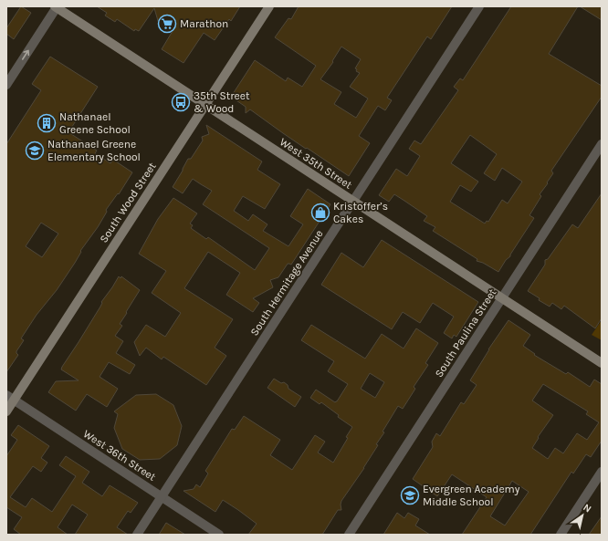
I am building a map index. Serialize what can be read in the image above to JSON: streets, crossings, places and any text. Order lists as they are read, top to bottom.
{
  "streets": {
    "main road": ["West 35th Street", "South Wood Street"],
    "street": ["South Hermitage Avenue", "South Paulina Street", "West 36th Street"]
  },
  "crossings": [
    ["West 35th Street", "South Wood Street"],
    ["West 35th Street", "South Hermitage Avenue"],
    ["West 35th Street", "South Paulina Street"],
    ["South Wood Street", "West 36th Street"],
    ["South Hermitage Avenue", "West 36th Street"]
  ],
  "places": {
    "supermarket": ["Marathon"],
    "bus stop": ["35th Street & Wood"],
    "building": ["Nathanael Greene School"],
    "school or university": ["Nathanael Greene Elementary School", "Evergreen Academy Middle School"],
    "shop": ["Kristoffer’s Cakes"]
  },
  "north": "top right"
}
